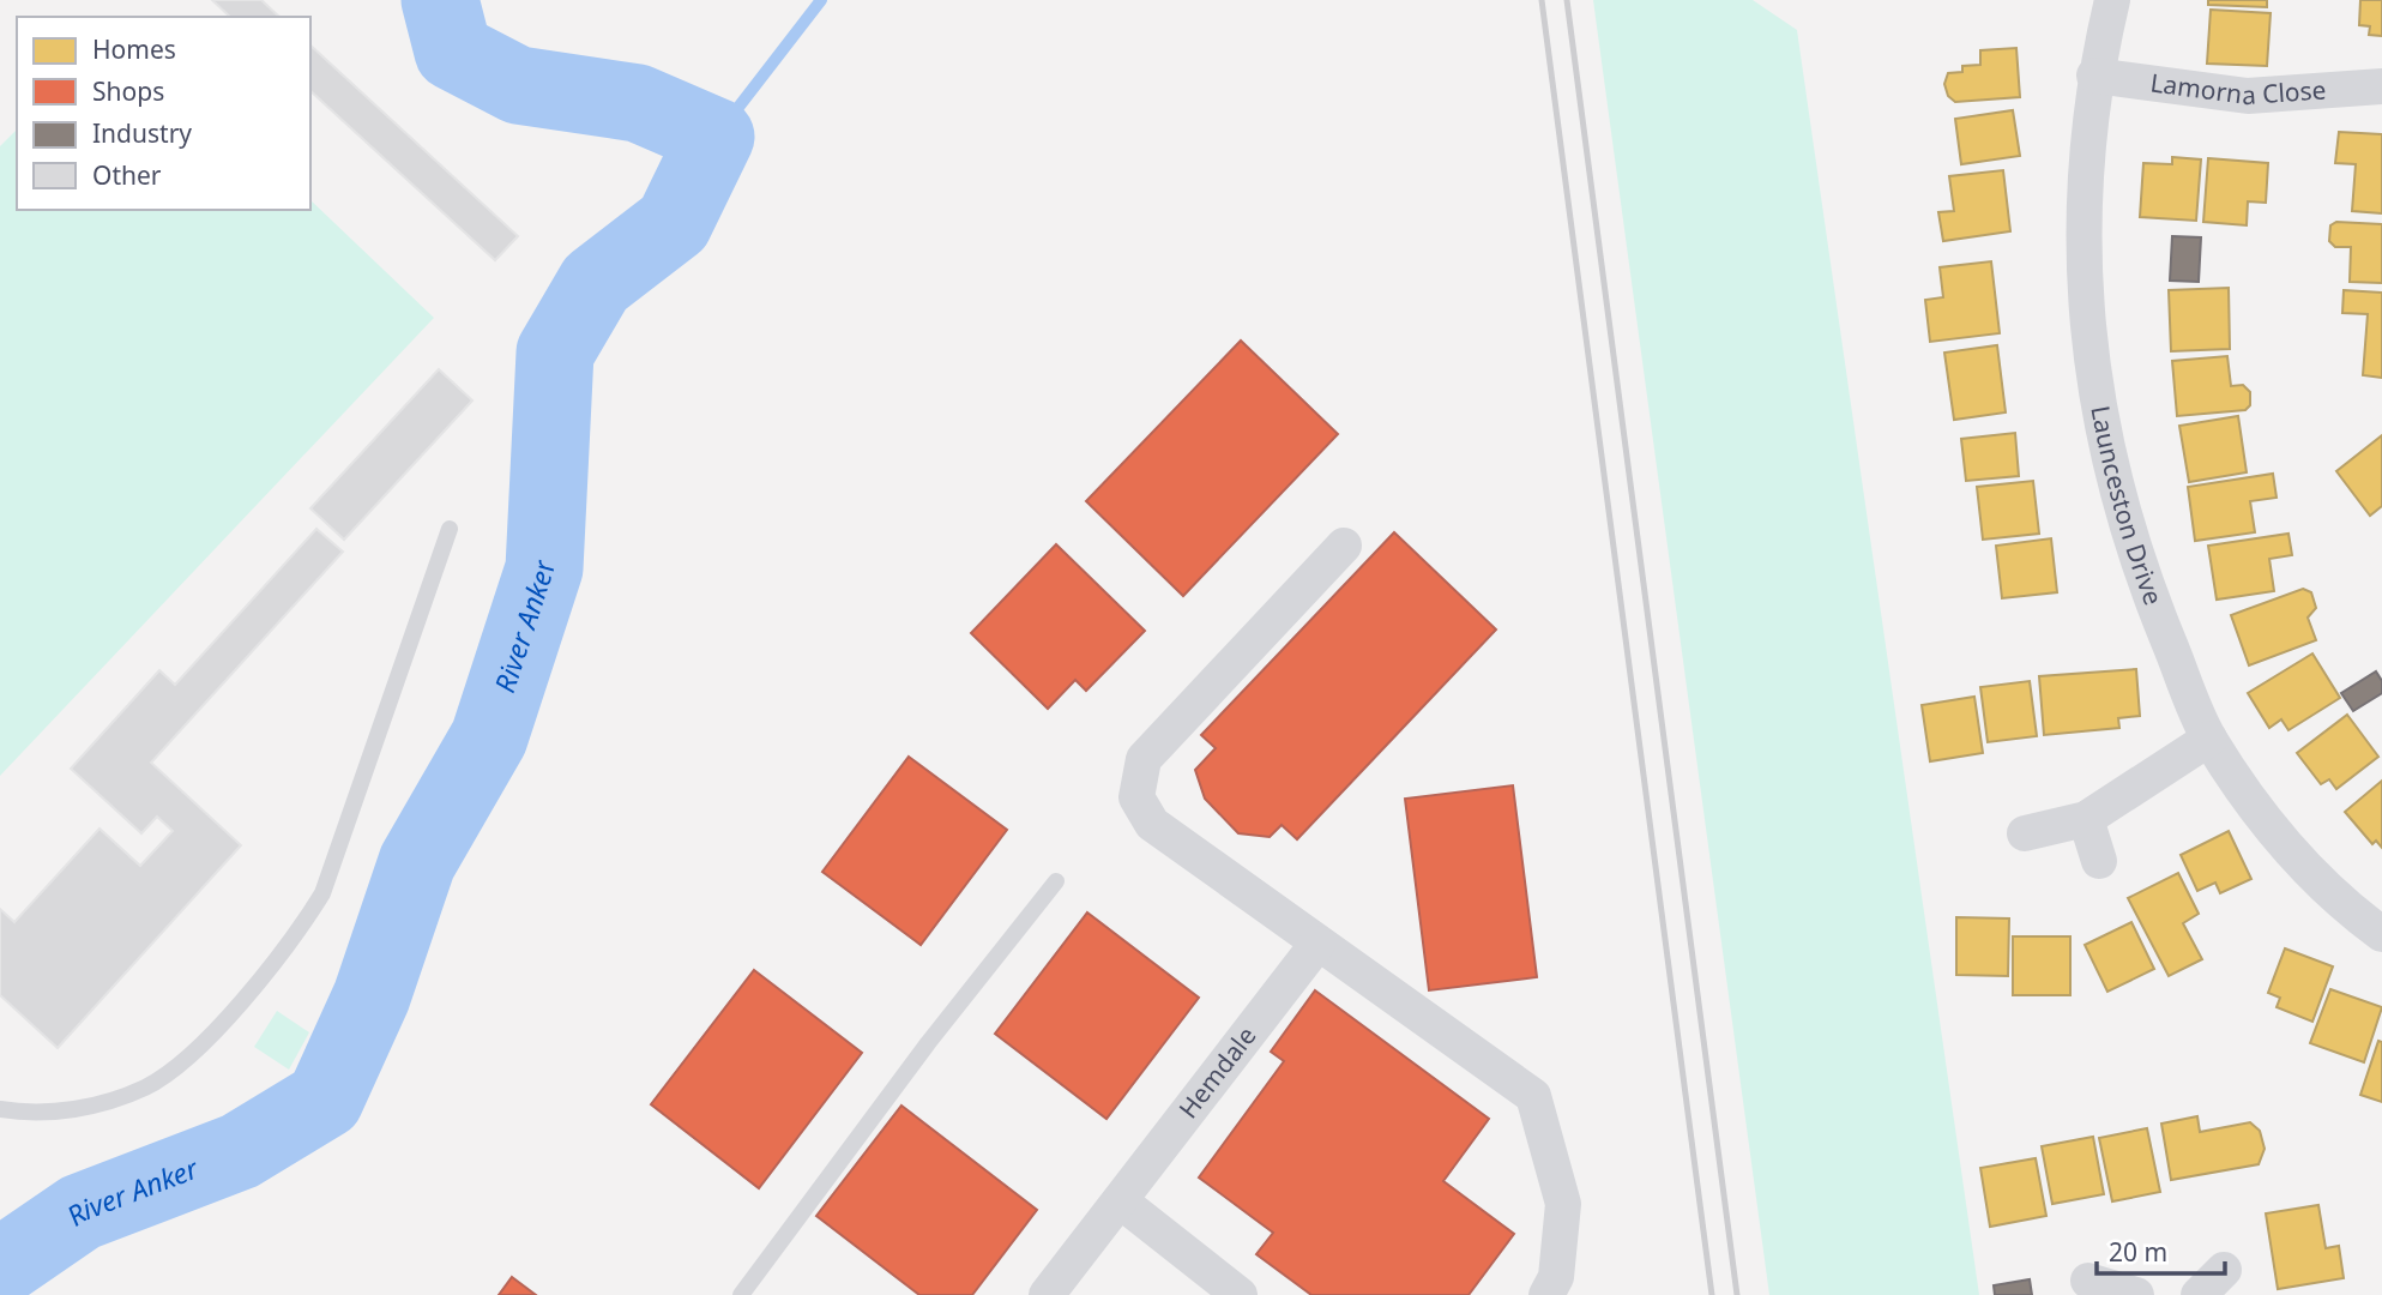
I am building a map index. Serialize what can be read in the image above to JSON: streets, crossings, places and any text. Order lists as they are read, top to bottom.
{
  "streets": {
    "street": ["Lamorna Close", "Launceston Drive", "Hemdale"]
  },
  "crossings": [
    ["Lamorna Close", "Launceston Drive"]
  ],
  "water": ["River Anker"],
  "legend": [
    "Homes",
    "Shops",
    "Industry",
    "Other"
  ],
  "scale_bar": "20 m"
}
